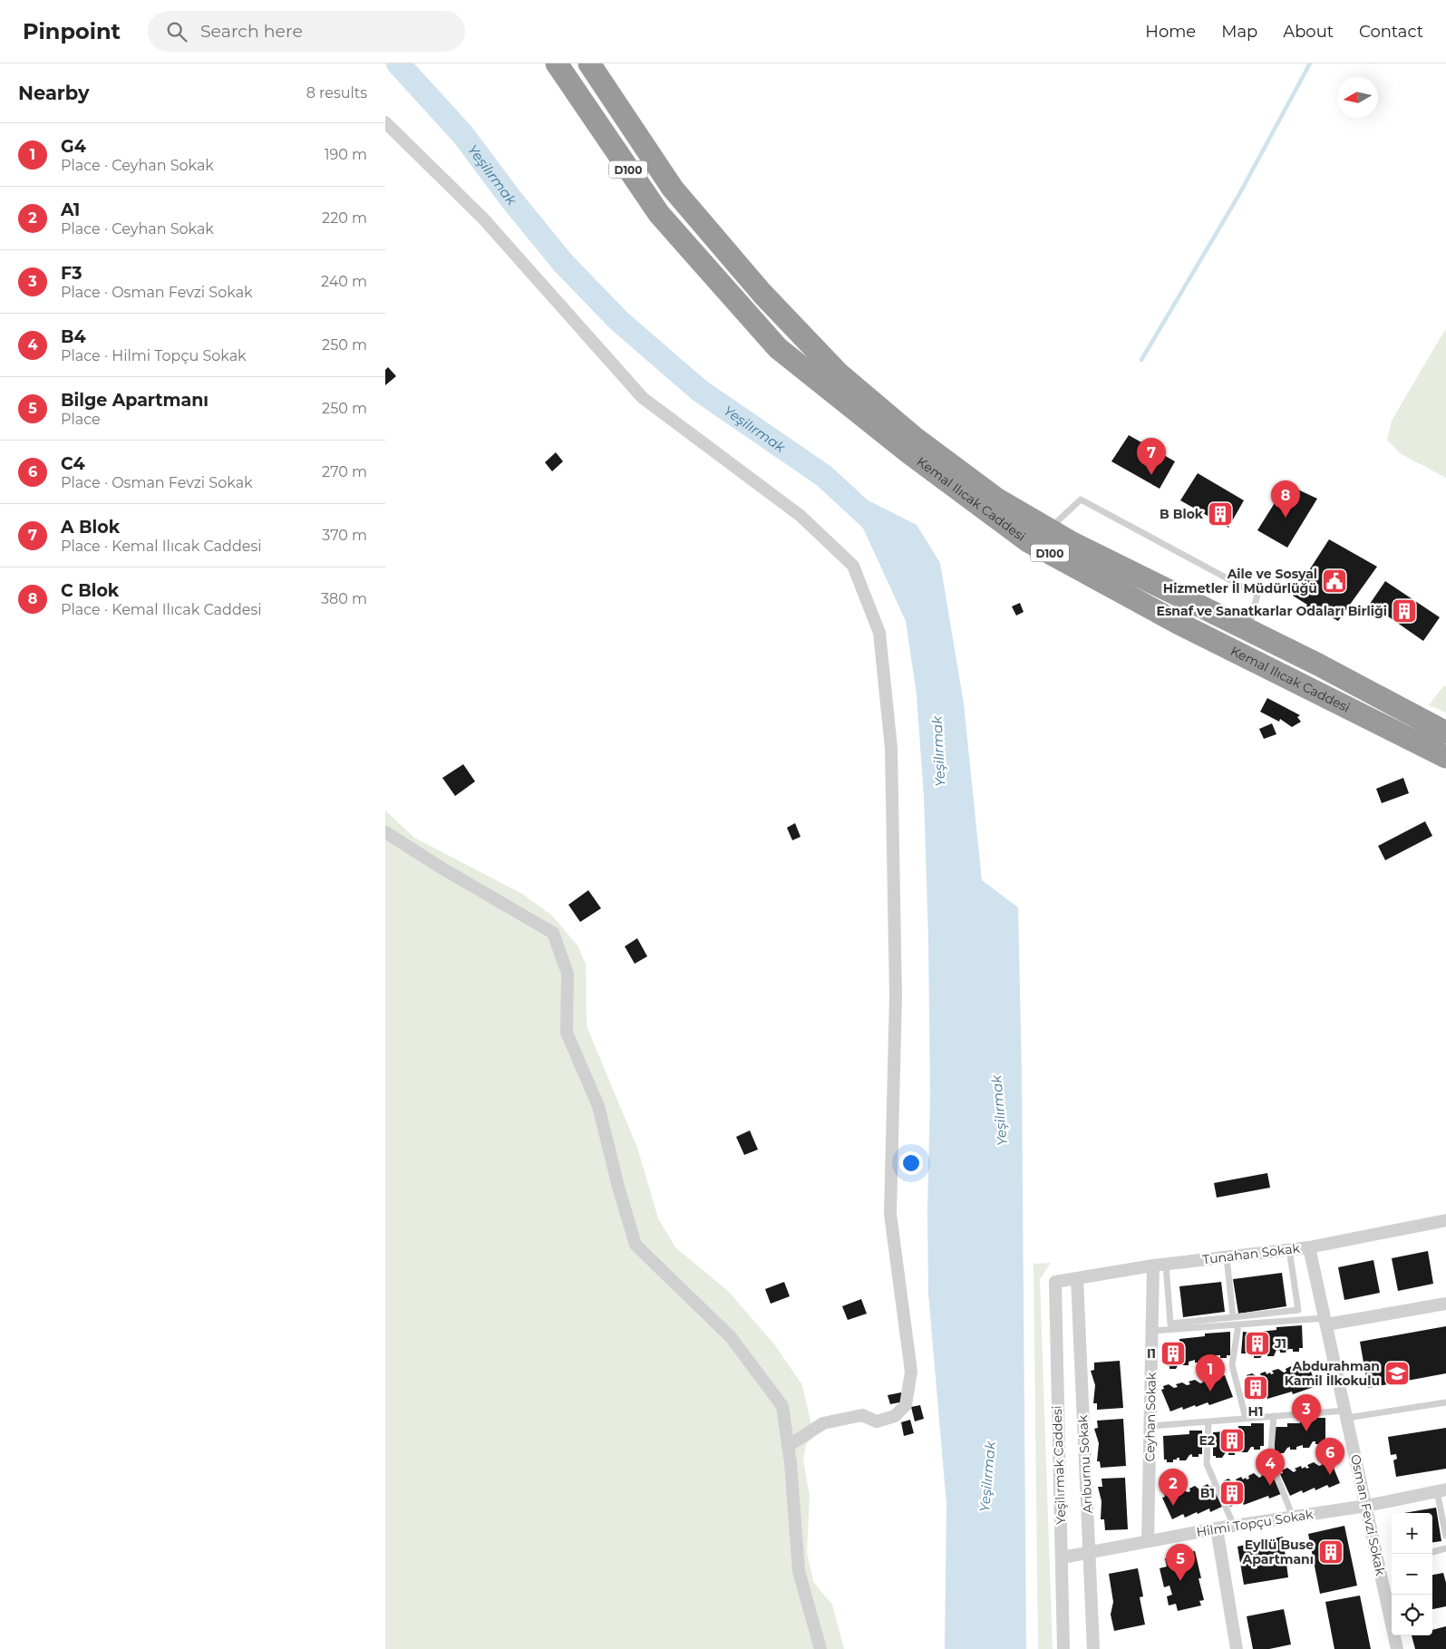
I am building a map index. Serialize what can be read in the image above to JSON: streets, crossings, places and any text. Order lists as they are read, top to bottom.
{
  "streets": {
    "highway": ["D100", "Kemal Ilıcak Caddesi"],
    "street": [
      "Tunahan Sokak",
      "Ceyhan Sokak",
      "Arıburnu Sokak",
      "Yeşilırmak Caddesi",
      "Osman Fevzi Sokak",
      "Hilmi Topçu Sokak"
    ]
  },
  "crossings": [
    ["Tunahan Sokak", "Ceyhan Sokak"],
    ["Tunahan Sokak", "Arıburnu Sokak"],
    ["Tunahan Sokak", "Yeşilırmak Caddesi"],
    ["Tunahan Sokak", "Osman Fevzi Sokak"],
    ["Ceyhan Sokak", "Hilmi Topçu Sokak"],
    ["Arıburnu Sokak", "Hilmi Topçu Sokak"],
    ["Yeşilırmak Caddesi", "Hilmi Topçu Sokak"],
    ["Osman Fevzi Sokak", "Hilmi Topçu Sokak"]
  ],
  "water": ["Yeşilırmak"],
  "places": {
    "building": [
      "B Blok",
      "Esnaf ve Sanatkarlar Odaları Birliği",
      "J1",
      "I1",
      "H1",
      "E2",
      "B1",
      "Eyllü Buse Apartmanı"
    ],
    "public building": ["Aile ve Sosyal Hizmetler İl Müdürlüğü"],
    "school or university": ["Abdurahman Kamil İlkokulu"]
  },
  "north": "left",
  "page": {
    "header": "Pinpoint",
    "search": "Search here",
    "nav": [
      "Home",
      "Map",
      "About",
      "Contact"
    ],
    "heading": ["Nearby", "8 results"],
    "list": [
      {
        "mark": "1",
        "name": "G4",
        "note": "Place · Ceyhan Sokak",
        "value": "190 m"
      },
      {
        "mark": "2",
        "name": "A1",
        "note": "Place · Ceyhan Sokak",
        "value": "220 m"
      },
      {
        "mark": "3",
        "name": "F3",
        "note": "Place · Osman Fevzi Sokak",
        "value": "240 m"
      },
      {
        "mark": "4",
        "name": "B4",
        "note": "Place · Hilmi Topçu Sokak",
        "value": "250 m"
      },
      {
        "mark": "5",
        "name": "Bilge Apartmanı",
        "note": "Place",
        "value": "250 m"
      },
      {
        "mark": "6",
        "name": "C4",
        "note": "Place · Osman Fevzi Sokak",
        "value": "270 m"
      },
      {
        "mark": "7",
        "name": "A Blok",
        "note": "Place · Kemal Ilıcak Caddesi",
        "value": "370 m"
      },
      {
        "mark": "8",
        "name": "C Blok",
        "note": "Place · Kemal Ilıcak Caddesi",
        "value": "380 m"
      }
    ],
    "pins": [
      "7",
      "8",
      "1",
      "3",
      "6",
      "4",
      "2",
      "5"
    ],
    "map_buttons": ["+", "−"]
  }
}
